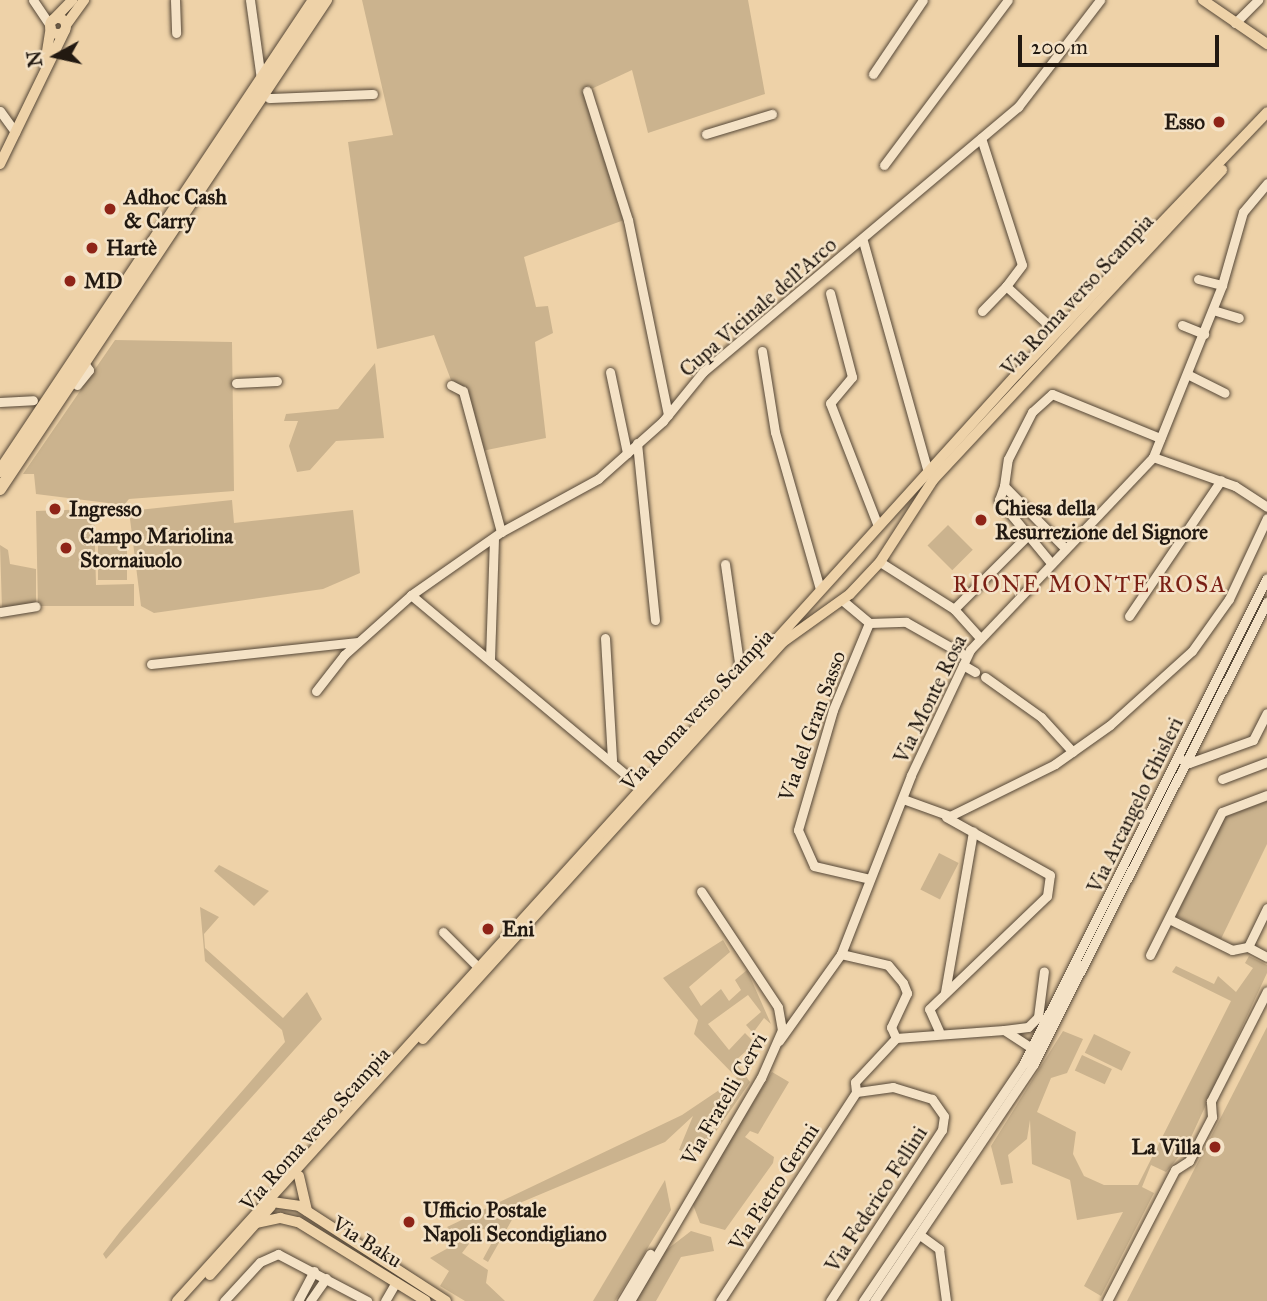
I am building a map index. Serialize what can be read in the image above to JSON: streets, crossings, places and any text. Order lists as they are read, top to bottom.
{
  "streets": {
    "main road": ["Via Roma verso Scampia", "Via Baku"],
    "street": [
      "Cupa Vicinale dell'Arco",
      "Via Monte Rosa",
      "Via del Gran Sasso",
      "Via Arcangelo Ghisleri",
      "Via Fratelli Cervi",
      "Via Pietro Germi",
      "Via Federico Fellini"
    ]
  },
  "crossings": [
    ["Via Roma verso Scampia", "Via Baku"],
    ["Via Monte Rosa", "Via del Gran Sasso"],
    ["Via Monte Rosa", "Via Fratelli Cervi"],
    ["Via Pietro Germi", "Via Federico Fellini"]
  ],
  "districts": ["RIONE MONTE ROSA"],
  "places": [
    "Esso",
    "Adhoc Cash & Carry",
    "Hartè",
    "MD",
    "Ingresso",
    "Chiesa della Resurrezione del Signore",
    "Campo Mariolina Stornaiuolo",
    "Eni",
    "La Villa",
    "Ufficio Postale Napoli Secondigliano"
  ],
  "scale_bar": "200 m",
  "north": "left"
}
